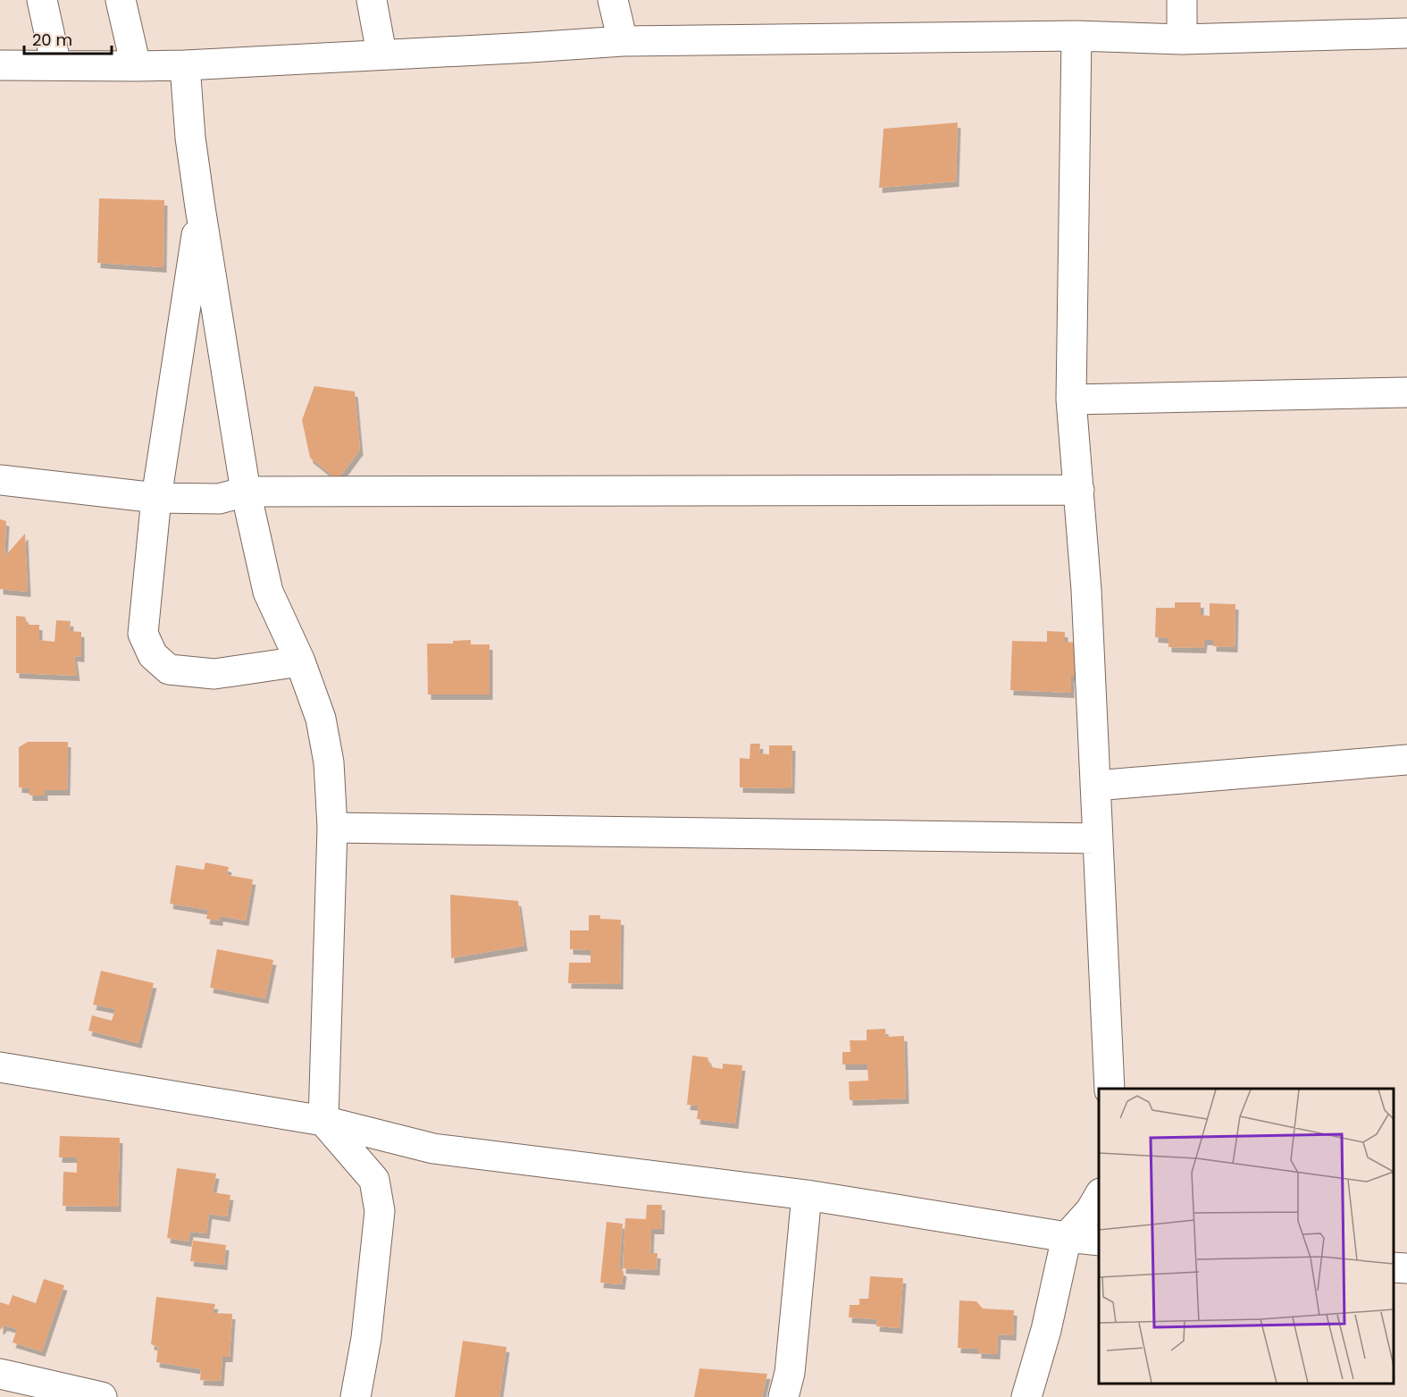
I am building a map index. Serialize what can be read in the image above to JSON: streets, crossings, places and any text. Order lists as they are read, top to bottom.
{
  "scale_bar": "20 m"
}
